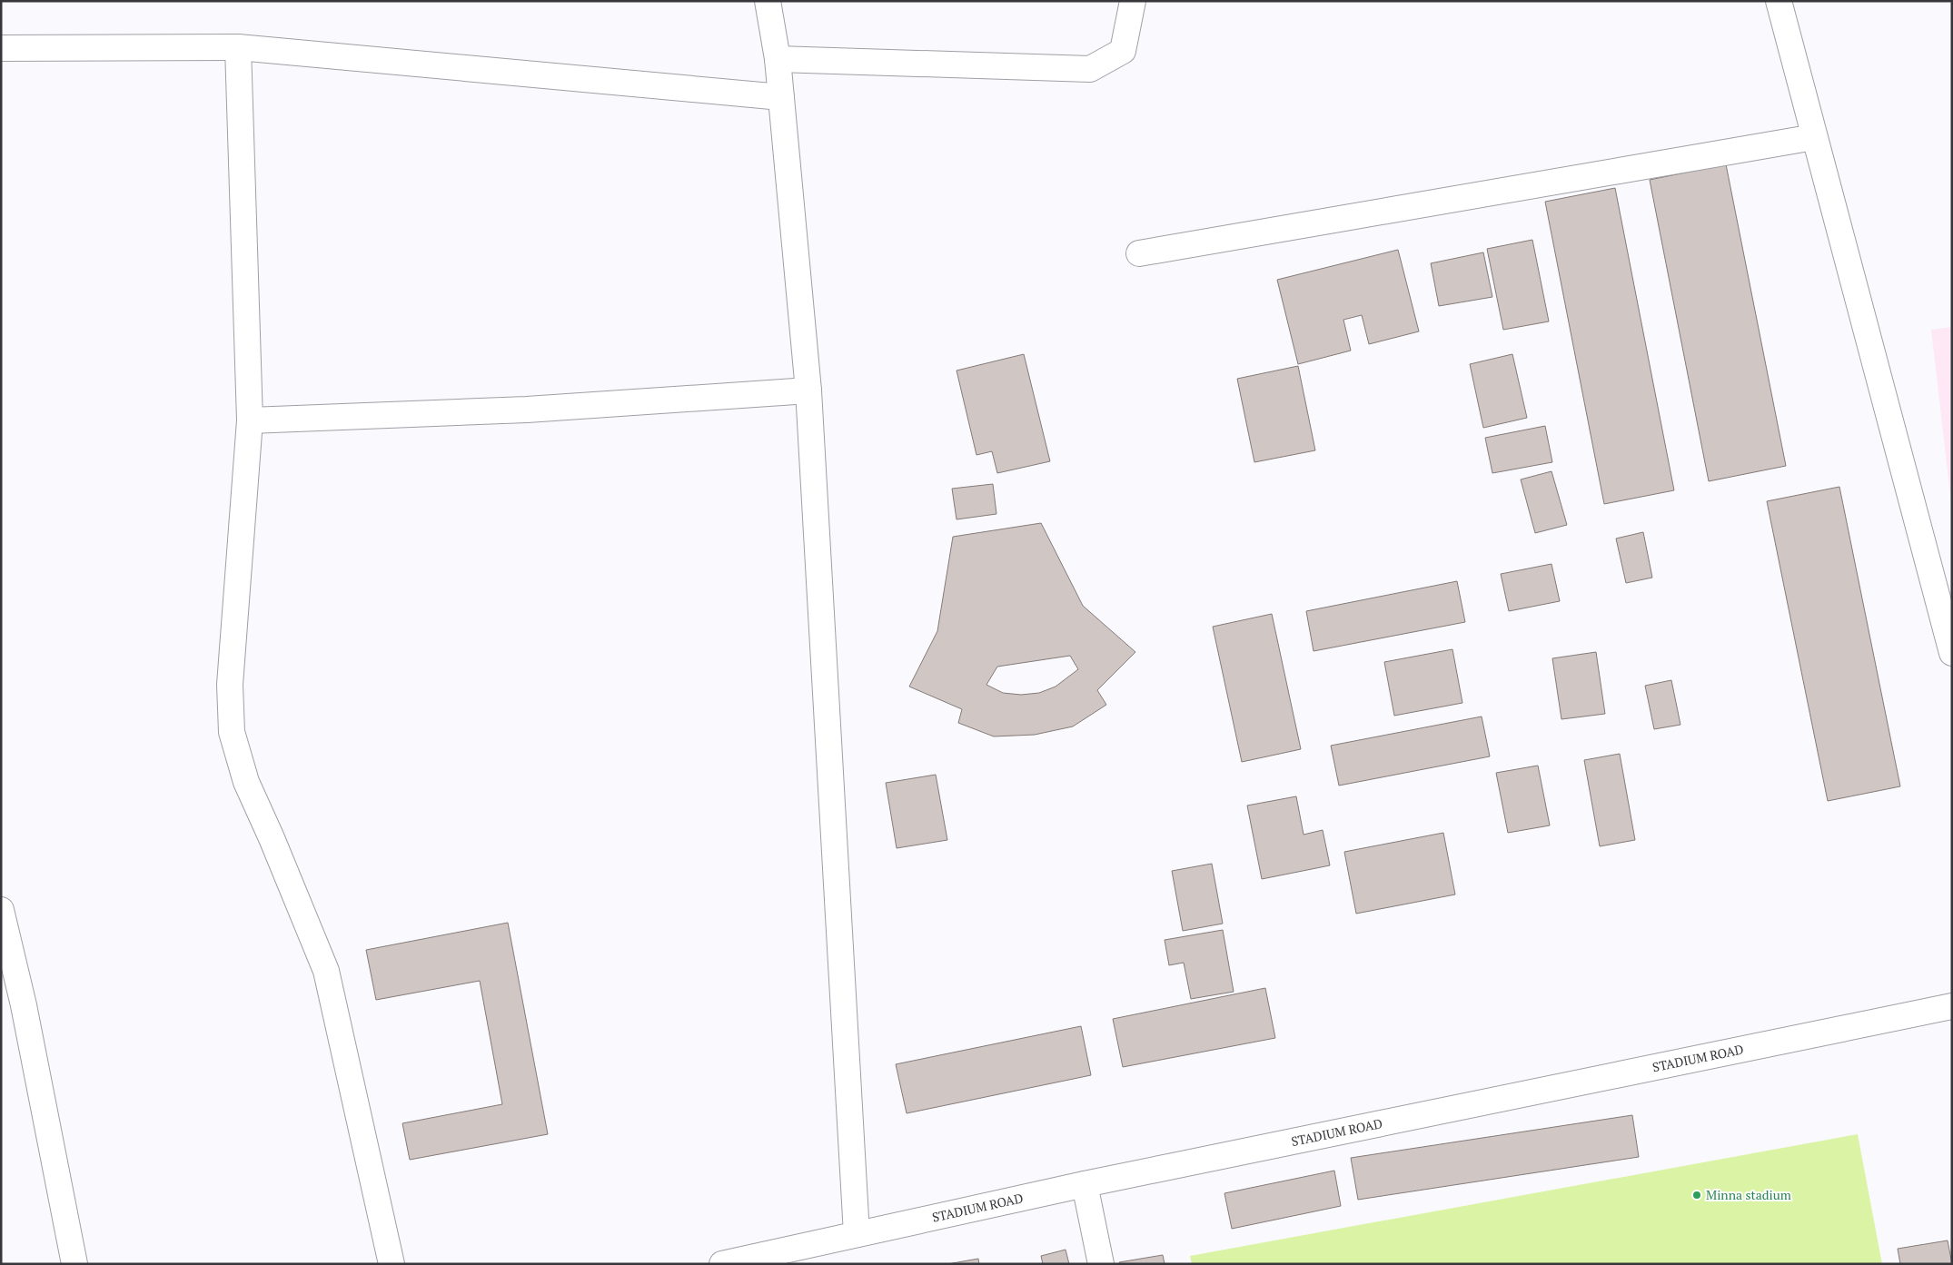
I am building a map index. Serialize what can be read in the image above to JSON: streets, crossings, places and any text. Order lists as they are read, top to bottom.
{
  "streets": {
    "street": ["STADIUM ROAD"]
  },
  "places": ["Minna stadium"]
}
